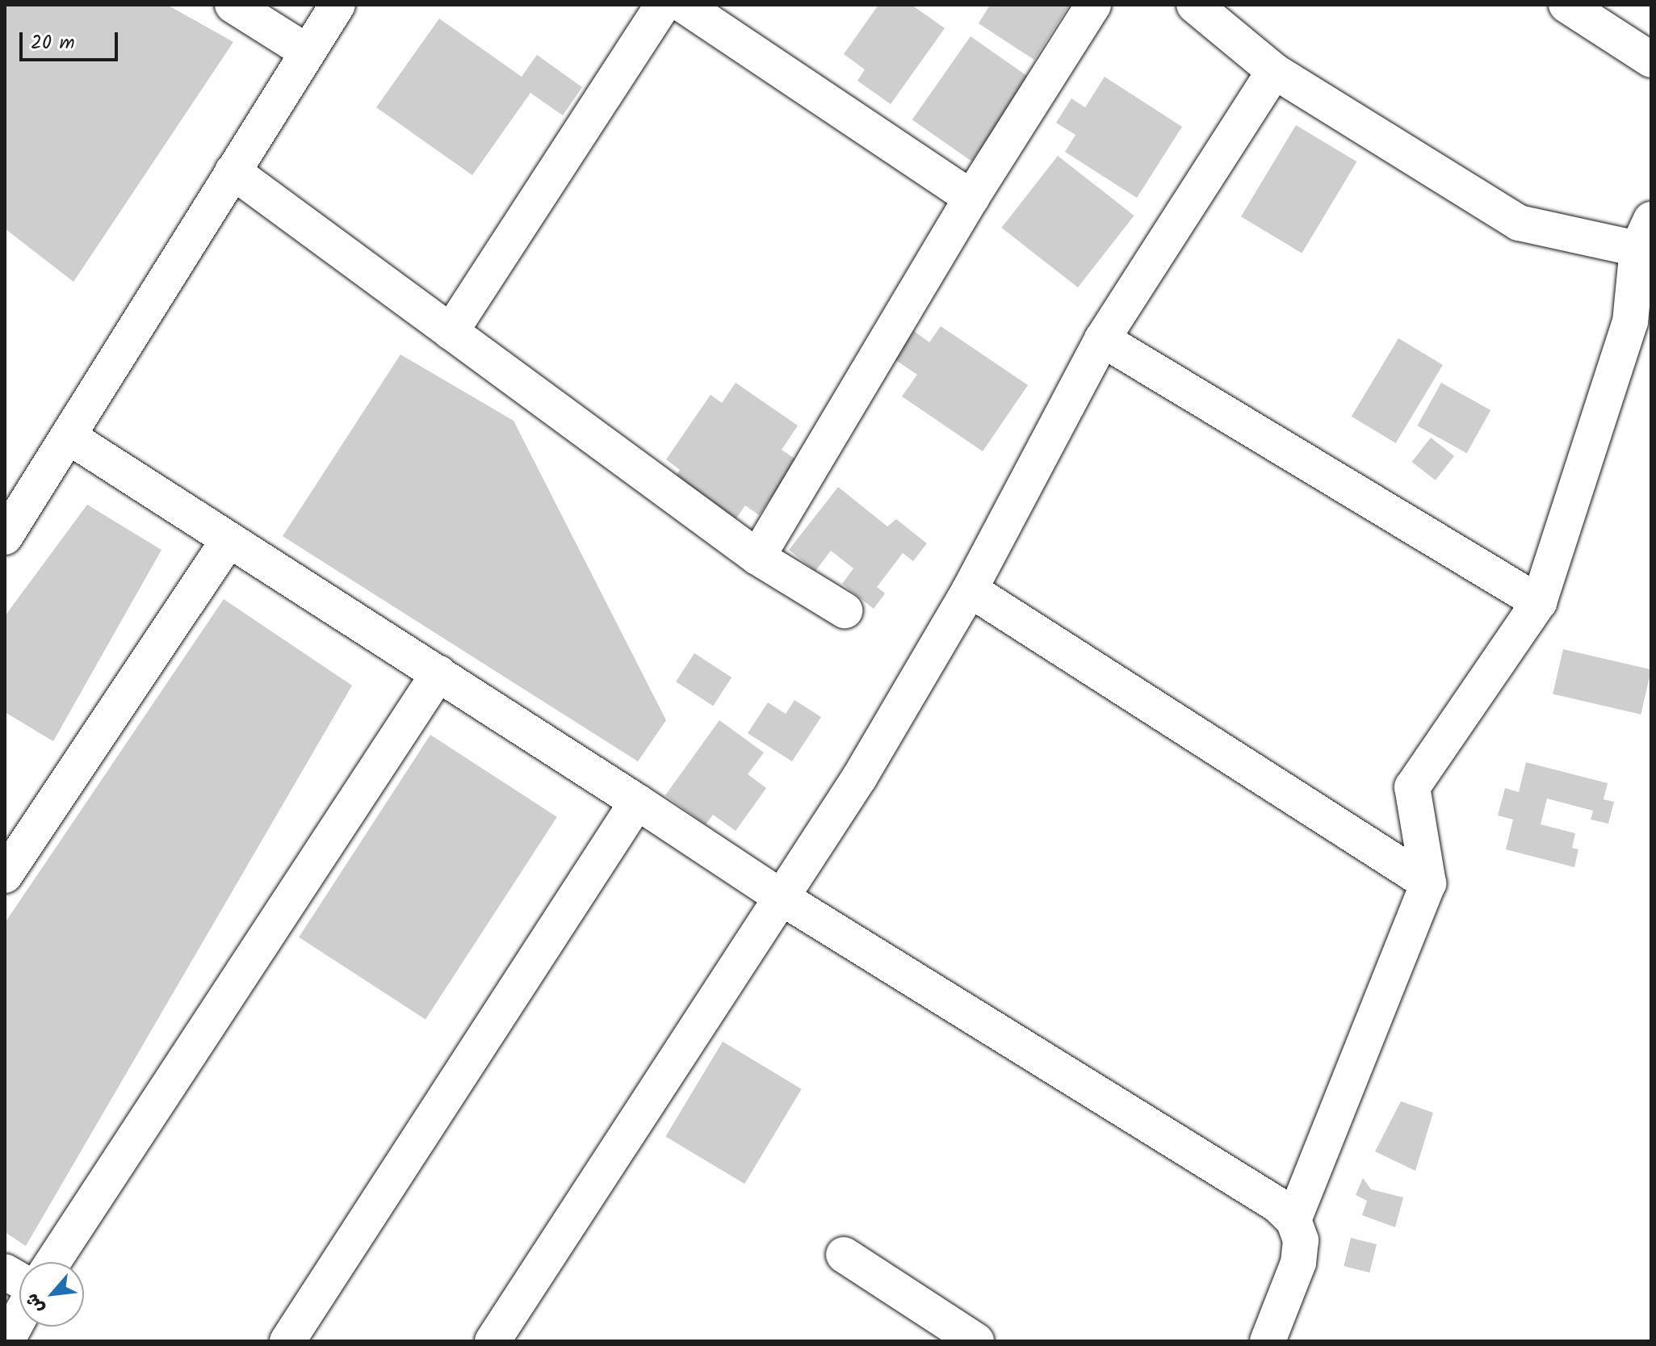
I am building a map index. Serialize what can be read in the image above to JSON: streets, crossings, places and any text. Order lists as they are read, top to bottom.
{
  "scale_bar": "20 m",
  "north": "bottom left"
}
